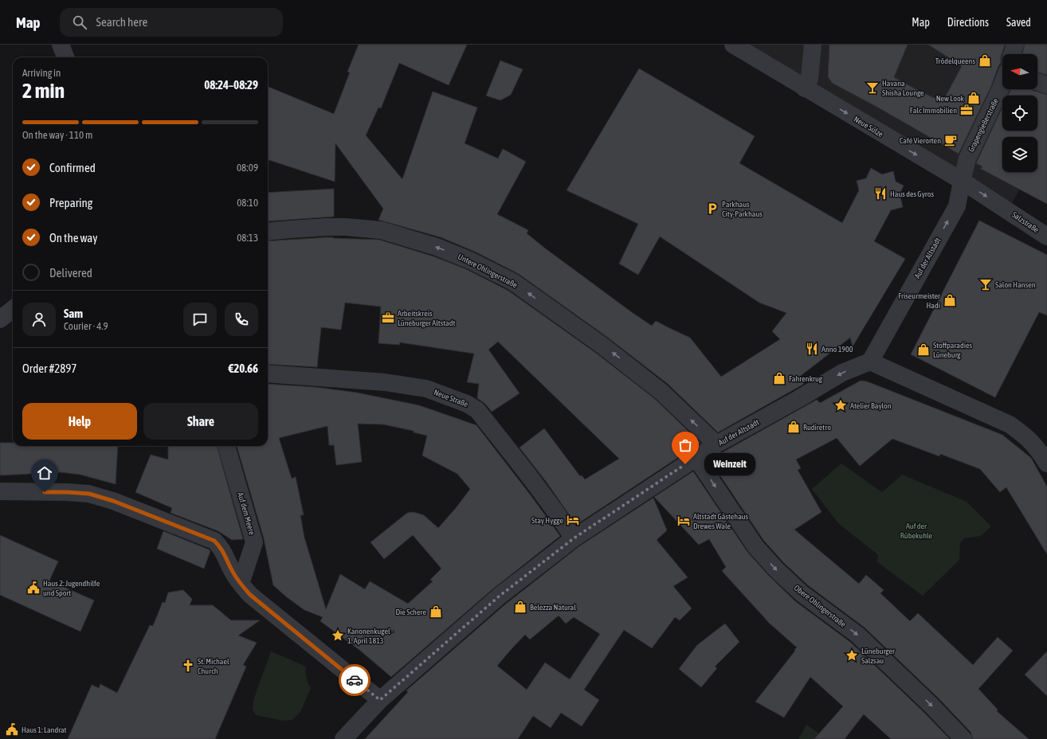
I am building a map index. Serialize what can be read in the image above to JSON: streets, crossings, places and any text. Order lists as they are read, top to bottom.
{
  "streets": {
    "street": [
      "Grapengießerstraße",
      "Neue Sülze",
      "Salzstraße",
      "Auf der Altstadt",
      "Untere Ohlingerstraße",
      "Neue Straße",
      "Auf dem Meere",
      "Obere Ohlingerstraße"
    ]
  },
  "crossings": [
    ["Grapengießerstraße", "Neue Sülze"],
    ["Grapengießerstraße", "Auf der Altstadt"],
    ["Neue Sülze", "Salzstraße"],
    ["Neue Sülze", "Auf der Altstadt"],
    ["Auf der Altstadt", "Untere Ohlingerstraße"],
    ["Auf der Altstadt", "Neue Straße"],
    ["Auf der Altstadt", "Obere Ohlingerstraße"]
  ],
  "one_way": ["Neue Sülze", "Untere Ohlingerstraße", "Obere Ohlingerstraße"],
  "parks": ["Auf der Rübekuhle"],
  "places": {
    "shop": [
      "Trödelqueens",
      "New Look",
      "Friseurmeister Hadi",
      "Stoffparadies Lüneburg",
      "Fahrenkrug",
      "Rudiretro",
      "Belezza Natural",
      "Die Schere"
    ],
    "bar": ["Havana Shisha Lounge", "Salon Hansen"],
    "office": ["Falc Immobilien", "Arbeitskreis Lüneburger Altstadt"],
    "cafe": ["Café Vierorten"],
    "restaurant": ["Haus des Gyros", "Anno 1900"],
    "parking": ["Parkhaus City-Parkhaus"],
    "place": ["Atelier Baylon", "Kanonenkugel - 1. April 1813", "Lüneburger Salzsau"],
    "other": ["Weinzeit"],
    "hotel": ["Stay Hygge", "Altstadt Gästehaus Drewes Wale"],
    "public building": ["Haus 2: Jugendhilfe und Sport", "Haus 1: Landrat"],
    "church": ["St. Michael Church"]
  },
  "north": "left",
  "page": {
    "header": "Map",
    "search": "Search here",
    "nav": ["Map", "Directions", "Saved"],
    "heading": ["2 min", "Arriving in", "08:24–08:29"],
    "panel": [
      "Sam",
      "Courier · 4.9",
      "Order #2897",
      "€20.66"
    ],
    "bar": "On the way · 110 m",
    "list": [
      ["Confirmed", "08:09"],
      ["Preparing", "08:10"],
      ["On the way", "08:13"],
      "Delivered"
    ],
    "buttons": ["Help", "Share"],
    "bubble": "Weinzeit"
  }
}
